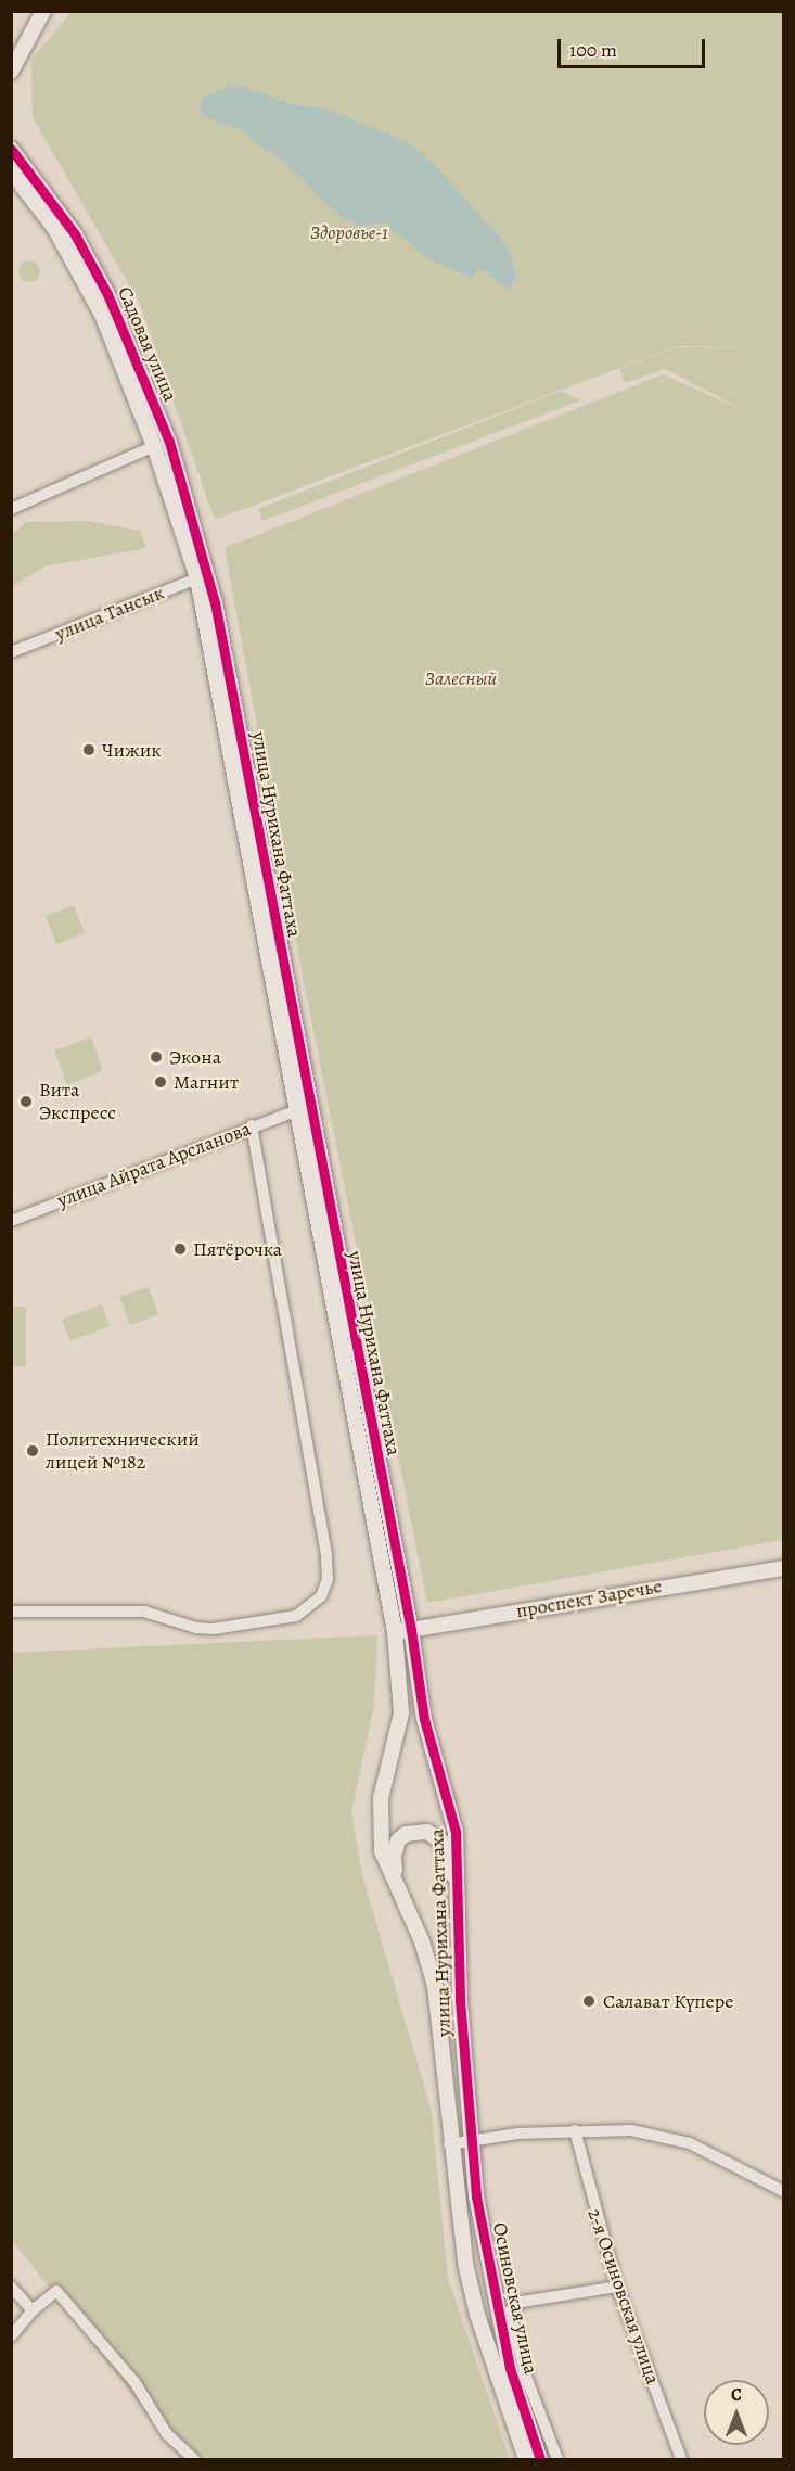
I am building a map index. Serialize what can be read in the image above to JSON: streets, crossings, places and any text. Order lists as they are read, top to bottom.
{
  "streets": {
    "street": [
      "Садовая улица",
      "улица Тансык",
      "улица Нурихана Фаттаха",
      "улица Айрата Арсланова",
      "проспект Заречье",
      "2-я Осиновская улица",
      "Осиновская улица"
    ]
  },
  "crossings": [
    ["Садовая улица", "улица Тансык"],
    ["Садовая улица", "улица Нурихана Фаттаха"],
    ["улица Тансык", "улица Нурихана Фаттаха"],
    ["улица Нурихана Фаттаха", "улица Айрата Арсланова"],
    ["улица Нурихана Фаттаха", "проспект Заречье"],
    ["улица Нурихана Фаттаха", "Осиновская улица"]
  ],
  "parks": ["Здоровье-1", "Залесный"],
  "places": [
    "Чижик",
    "Экона",
    "Магнит",
    "Вита Экспресс",
    "Пятёрочка",
    "Политехнический лицей №182",
    "Салават Күпере"
  ],
  "scale_bar": "100 m",
  "north": "top"
}
